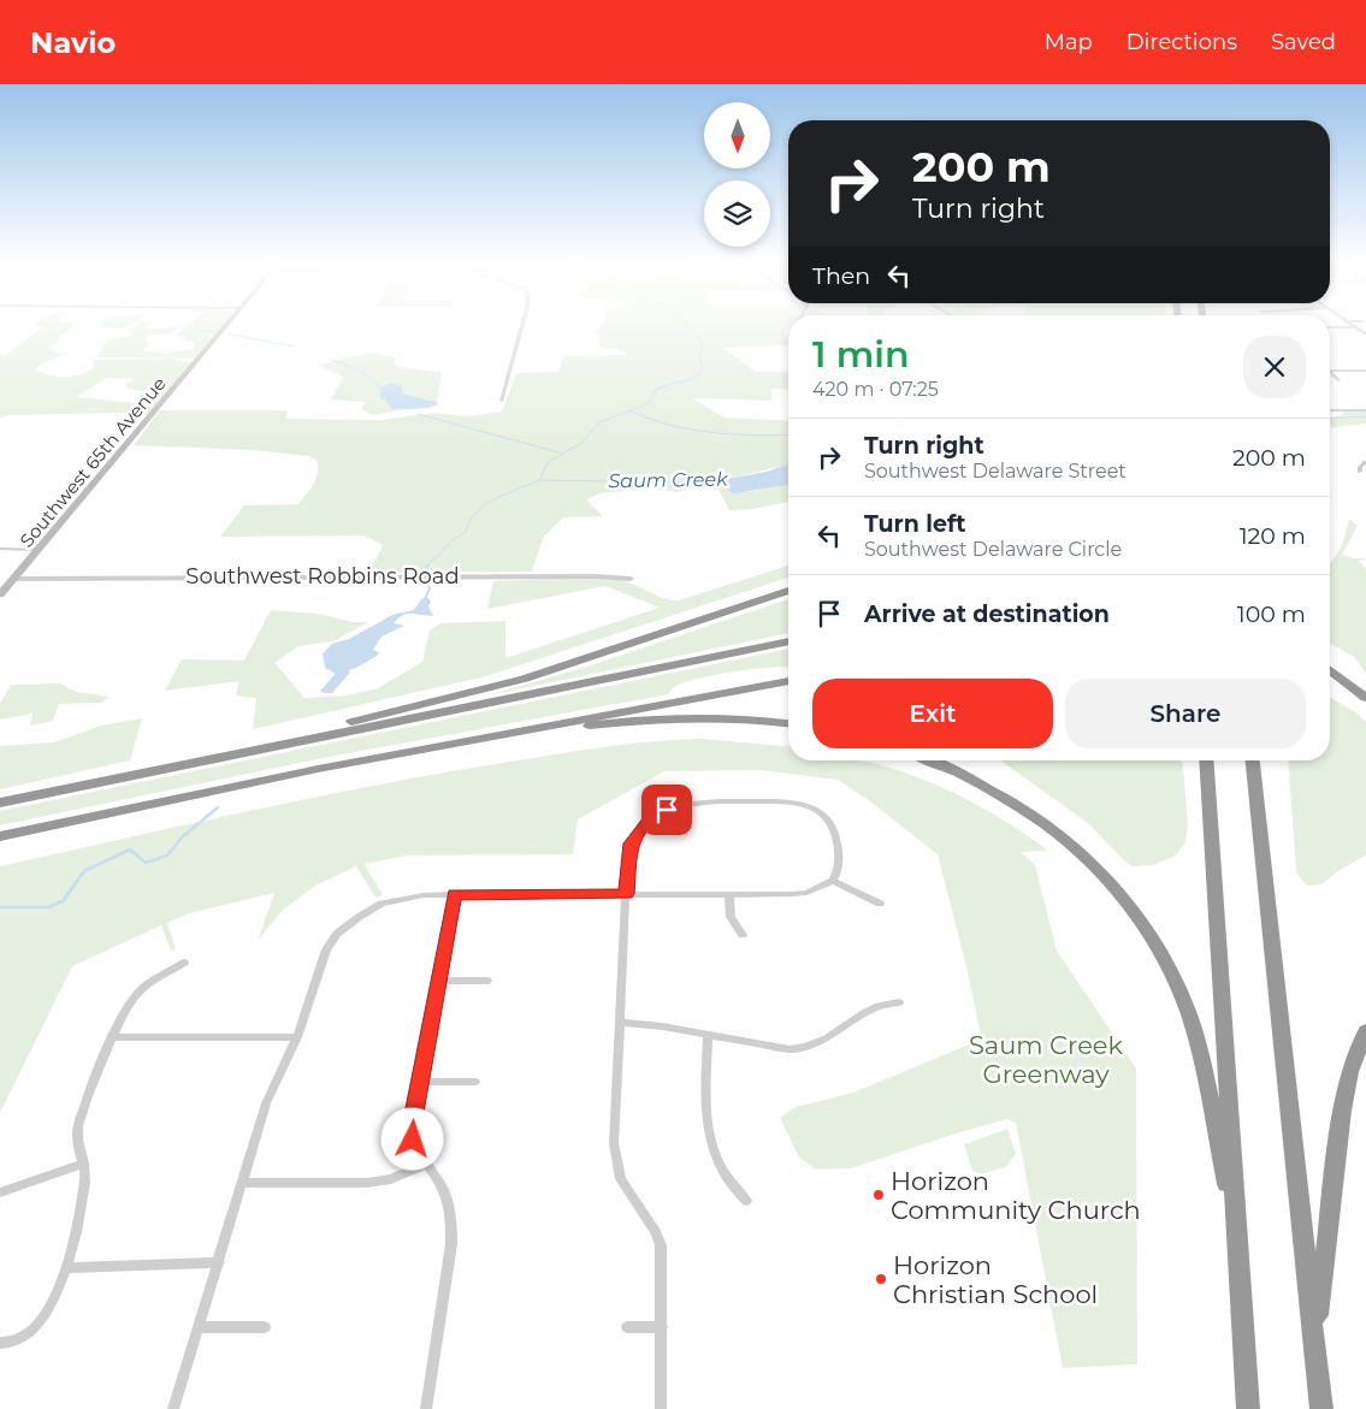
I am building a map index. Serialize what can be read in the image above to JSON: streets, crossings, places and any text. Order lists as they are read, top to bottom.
{
  "streets": {
    "main road": ["Southwest 65th Avenue"],
    "street": ["Southwest Robbins Road"]
  },
  "crossings": [
    ["Southwest 65th Avenue", "Southwest Robbins Road"]
  ],
  "water": ["Saum Creek"],
  "parks": ["Saum Creek Greenway"],
  "places": ["Horizon Community Church", "Horizon Christian School"],
  "north": "bottom",
  "page": {
    "header": "Navio",
    "nav": ["Map", "Directions", "Saved"],
    "turn": ["200 m", "Turn right"],
    "then": "Then",
    "heading": ["1 min", "420 m · 07:25"],
    "list": [
      {
        "name": "Turn right",
        "note": "Southwest Delaware Street",
        "value": "200 m"
      },
      {
        "name": "Turn left",
        "note": "Southwest Delaware Circle",
        "value": "120 m"
      },
      {
        "name": "Arrive at destination",
        "value": "100 m"
      }
    ],
    "buttons": ["Exit", "Share"]
  }
}
